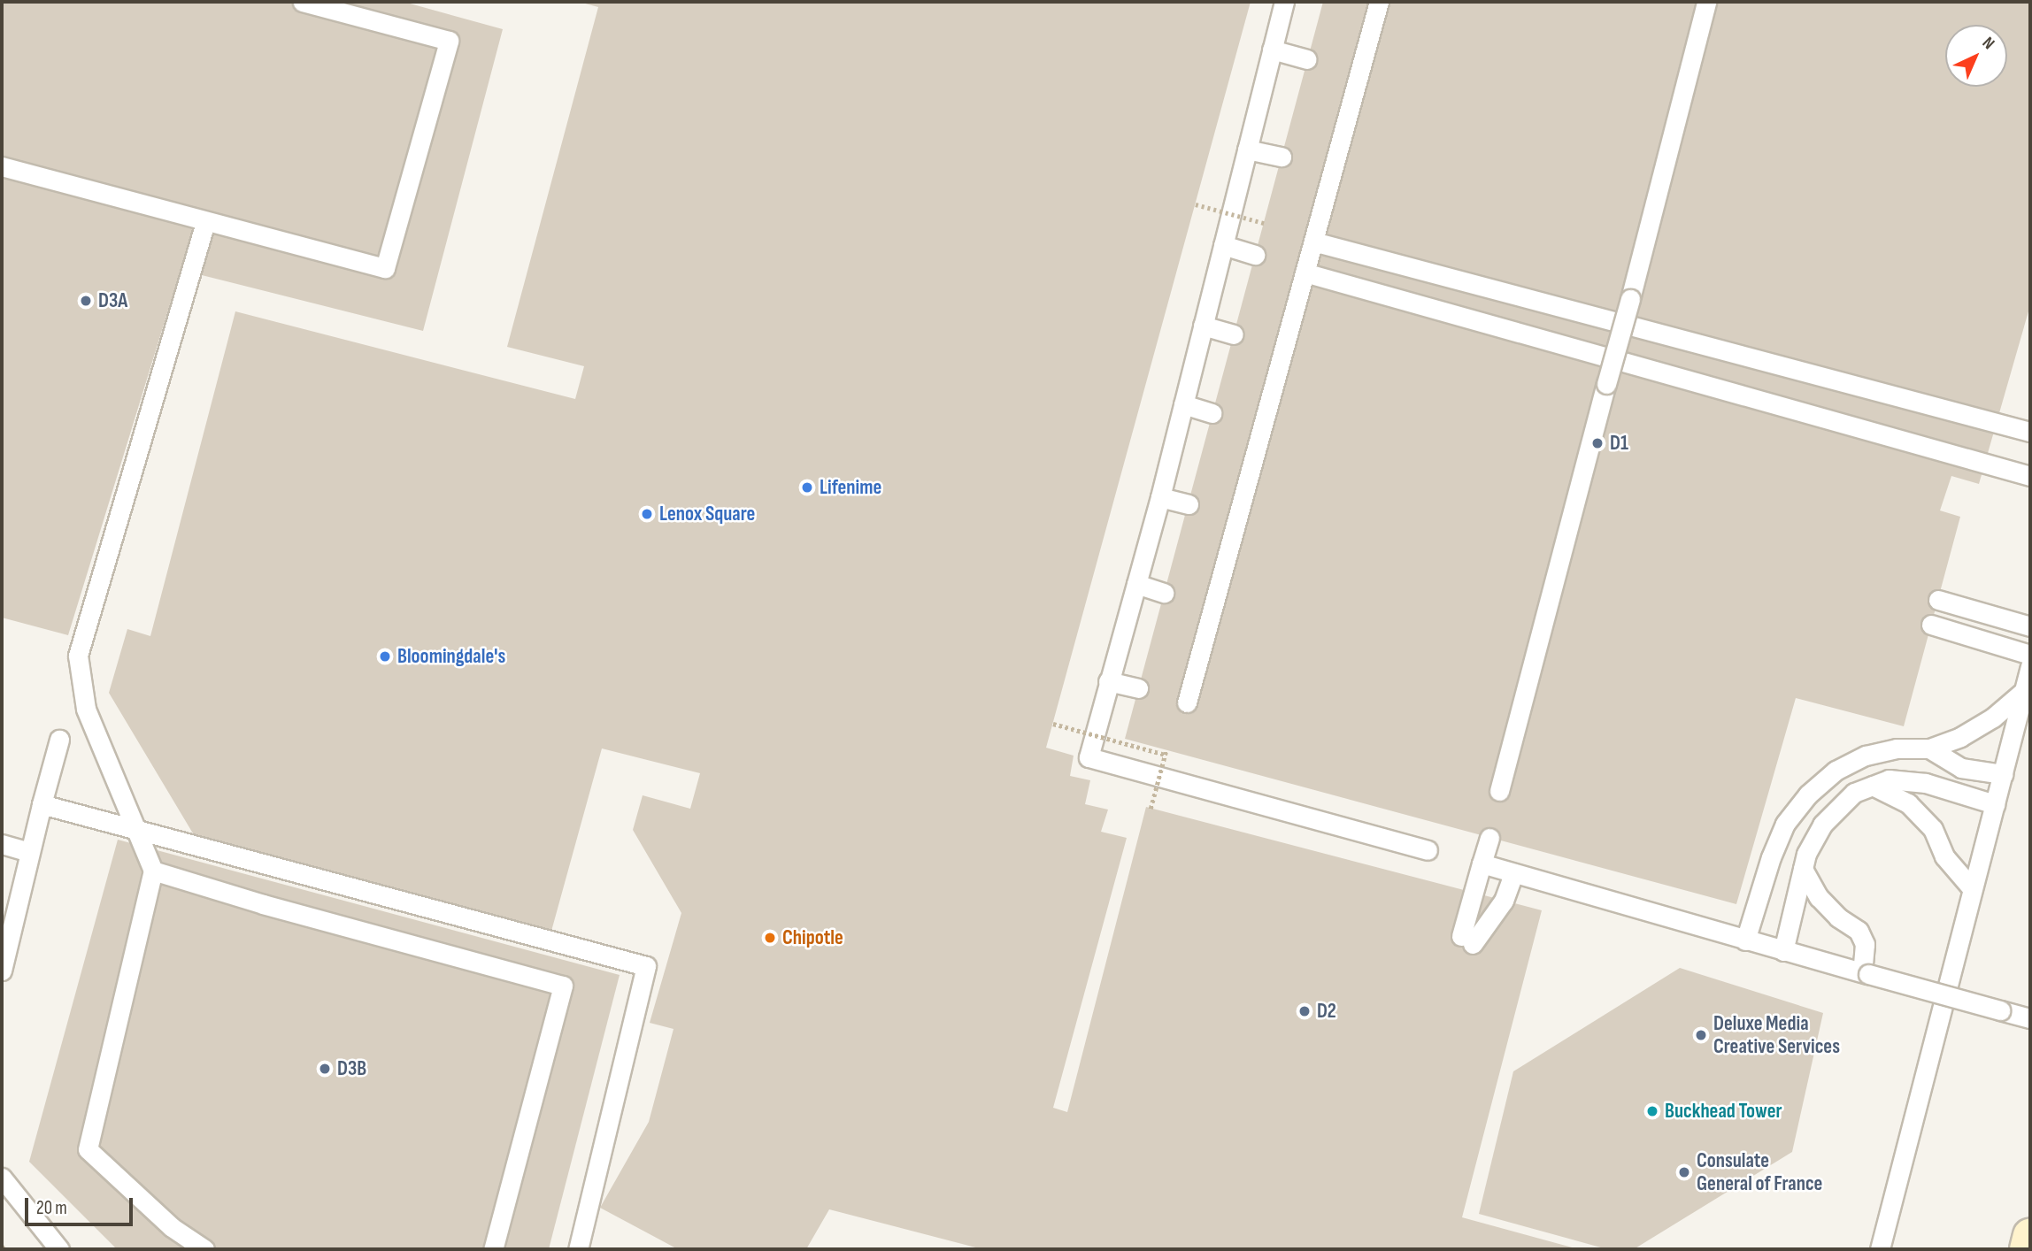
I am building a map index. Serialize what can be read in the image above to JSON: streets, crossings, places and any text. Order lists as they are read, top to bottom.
{
  "places": [
    "D3A",
    "D1",
    "Lifenime",
    "Lenox Square",
    "Bloomingdale's",
    "Chipotle",
    "D2",
    "Deluxe Media Creative Services",
    "D3B",
    "Buckhead Tower",
    "Consulate General of France"
  ],
  "scale_bar": "20 m",
  "north": "top right"
}
